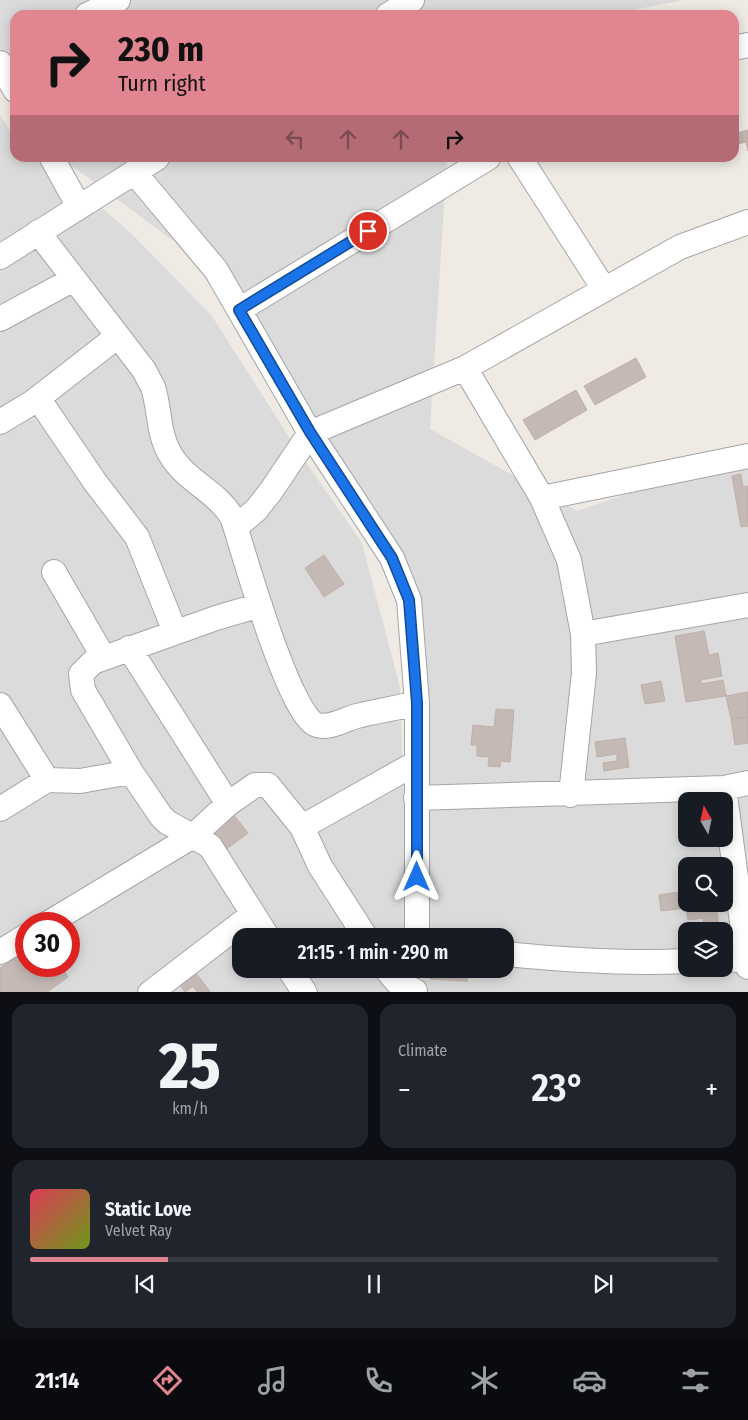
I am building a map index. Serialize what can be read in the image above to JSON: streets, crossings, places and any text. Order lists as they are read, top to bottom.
{
  "north": "top",
  "page": {
    "turn": ["230 m", "Turn right"],
    "limit": "30",
    "trip": "21:15 · 1 min · 290 m",
    "tile": [
      ["25", "km/h"],
      "Climate"
    ],
    "heat": ["−", "23°", "+"],
    "song": ["Static Love", "Velvet Ray"],
    "tabs": "21:14"
  }
}
